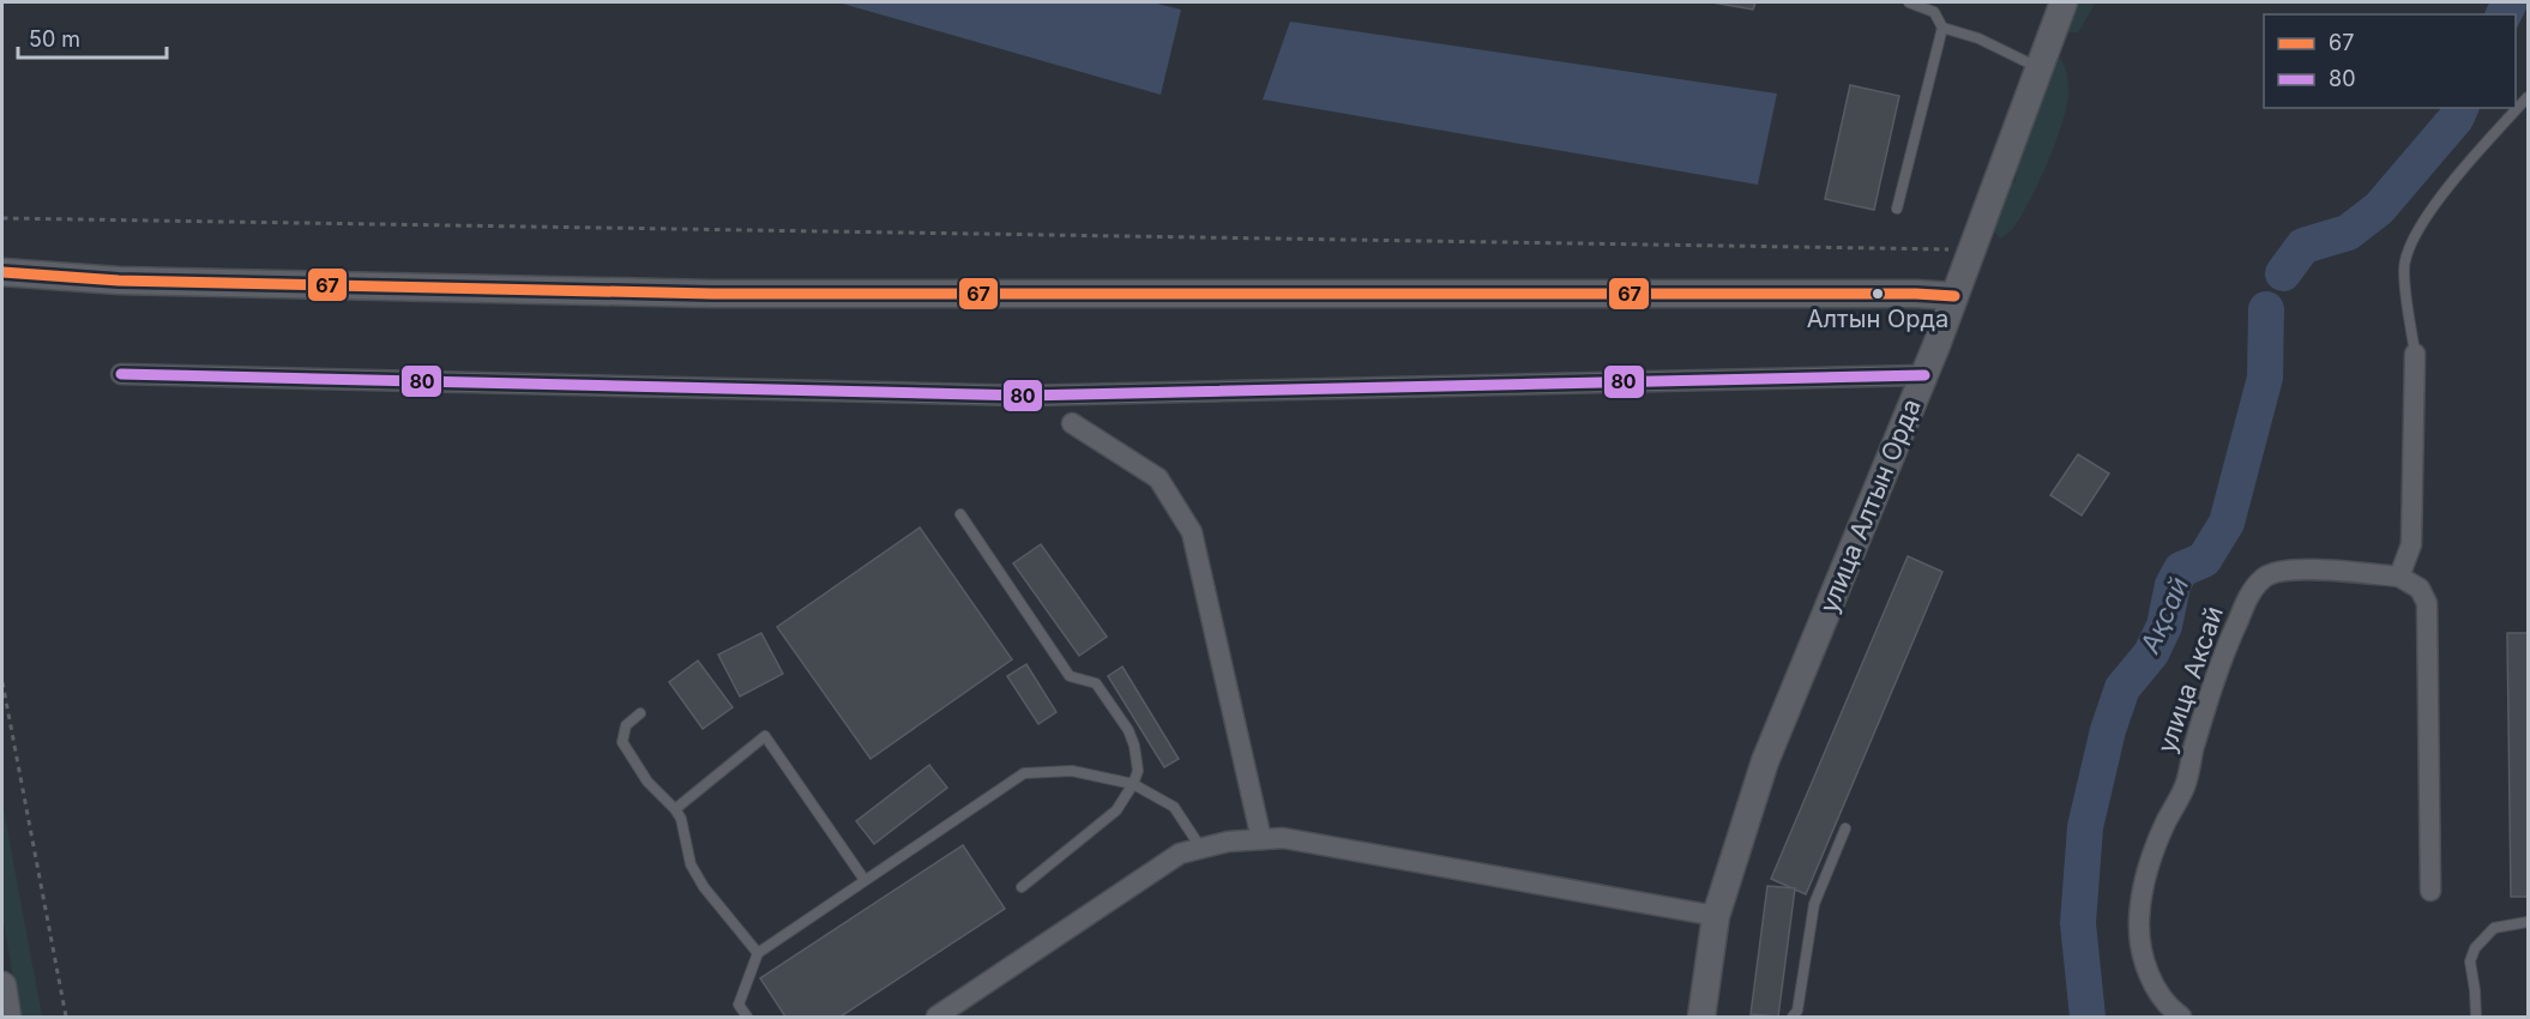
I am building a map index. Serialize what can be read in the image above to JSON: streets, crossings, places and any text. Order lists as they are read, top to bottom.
{
  "streets": {
    "main road": ["улица Алтын Орда"],
    "street": ["улица Аксай"]
  },
  "water": ["Ақсай"],
  "places": ["Алтын Орда"],
  "lines": ["transit line 67", "transit line 80"],
  "legend": ["67", "80"],
  "scale_bar": "50 m"
}
